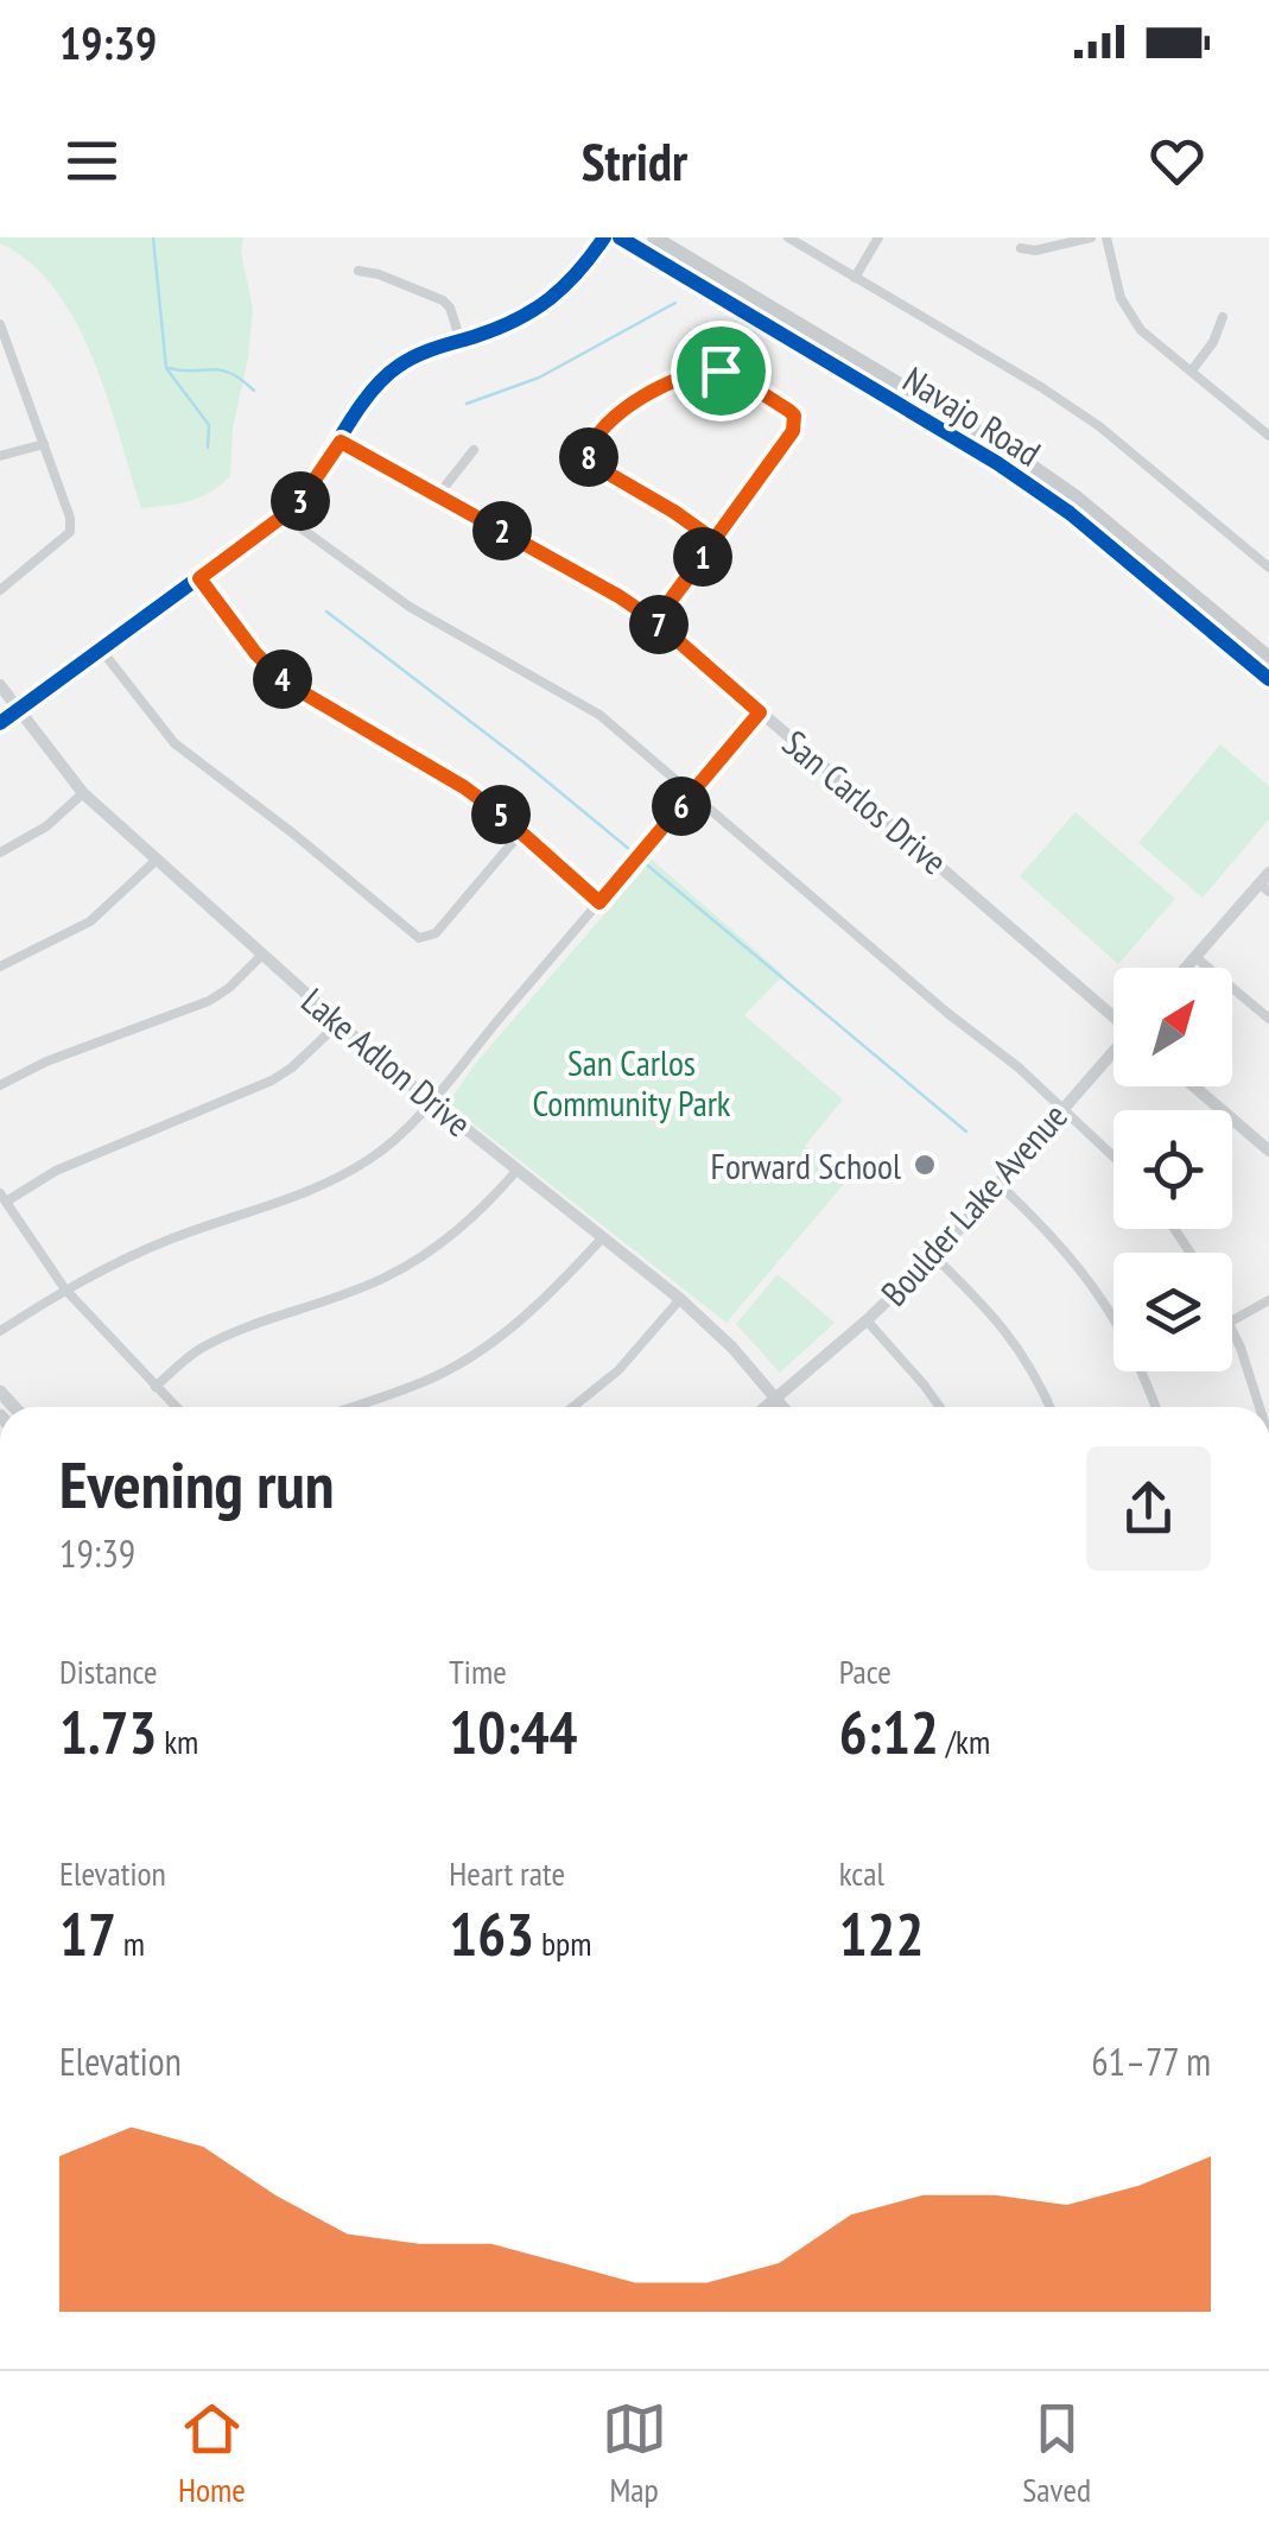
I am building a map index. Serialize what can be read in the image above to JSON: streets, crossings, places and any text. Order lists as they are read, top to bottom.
{
  "streets": {
    "main road": ["Navajo Road"],
    "street": ["San Carlos Drive", "Lake Adlon Drive", "Boulder Lake Avenue"]
  },
  "crossings": [
    ["Lake Adlon Drive", "Boulder Lake Avenue"]
  ],
  "parks": ["San Carlos Community Park"],
  "places": ["Forward School"],
  "north": "top right",
  "page": {
    "status": "19:39",
    "header": "Stridr",
    "pins": [
      "8",
      "3",
      "2",
      "1",
      "7",
      "4",
      "6",
      "5"
    ],
    "heading": ["Evening run", "19:39"],
    "stats": [
      ["Distance", "1.73 km"],
      ["Time", "10:44"],
      ["Pace", "6:12 /km"],
      ["Elevation", "17 m"],
      ["Heart rate", "163 bpm"],
      ["kcal", "122"]
    ],
    "chart": ["Elevation", "61–77 m"],
    "tabs": ["Home", "Map", "Saved"]
  }
}
